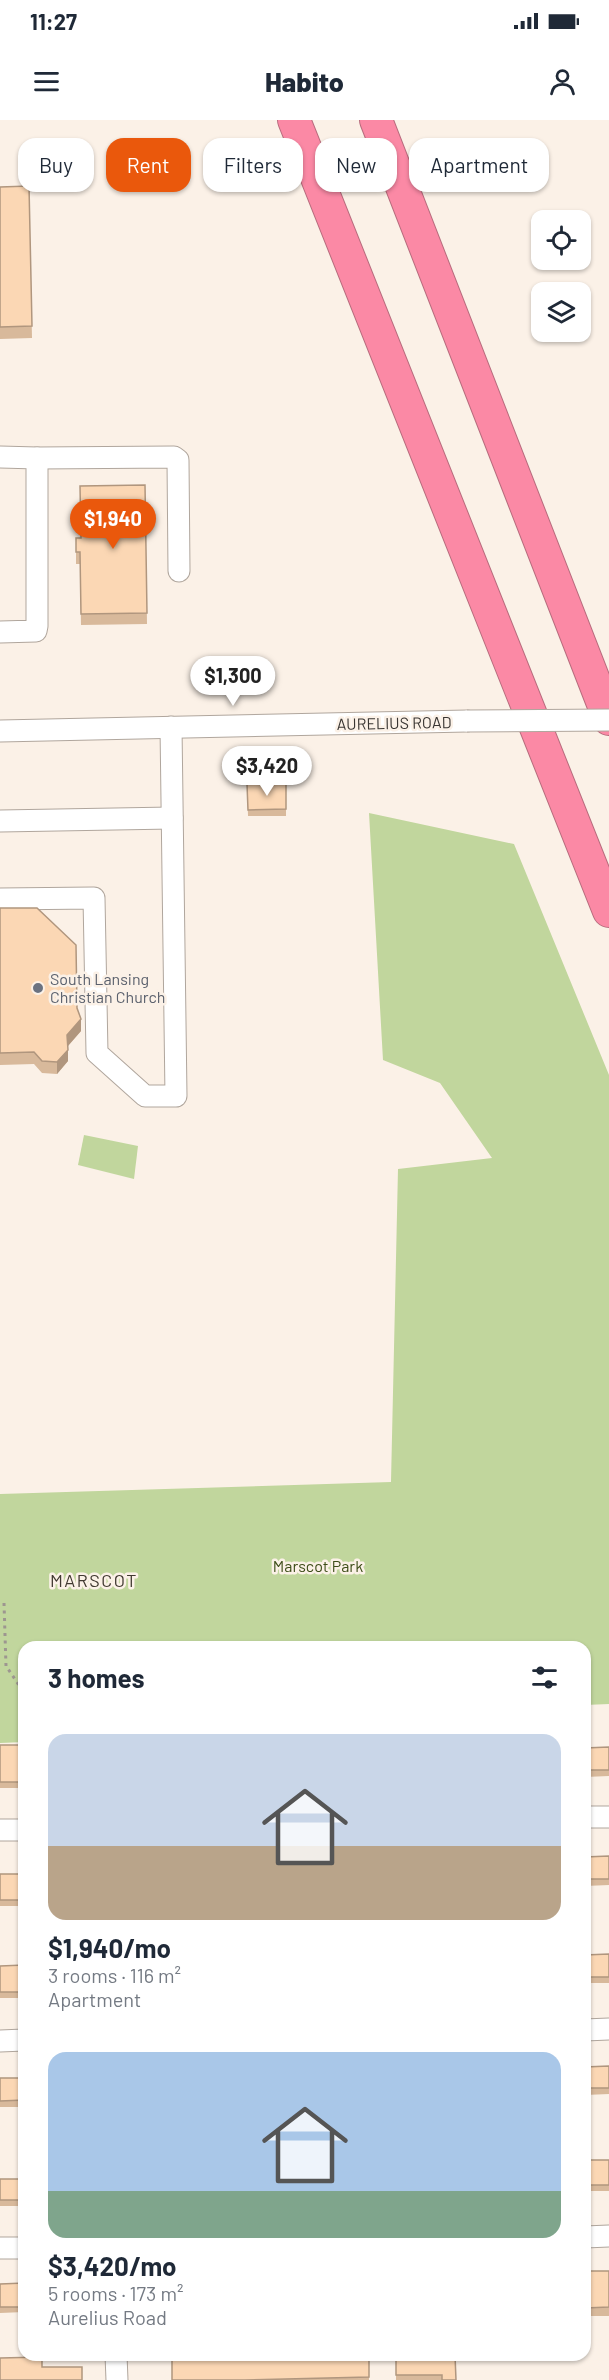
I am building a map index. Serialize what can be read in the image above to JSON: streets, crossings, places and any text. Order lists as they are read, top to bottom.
{
  "streets": {
    "street": ["AURELIUS ROAD"]
  },
  "districts": ["MARSCOT"],
  "parks": ["Marscot Park"],
  "places": ["South Lansing Christian Church"],
  "page": {
    "status": "11:27",
    "header": "Habito",
    "chip": [
      "Buy",
      "Rent",
      "Filters",
      "New",
      "Apartment"
    ],
    "price": ["$1,940", "$1,300", "$3,420"],
    "heading": "3 homes",
    "list": [
      {
        "name": "$1,940/mo",
        "note": "3 rooms · 116 m² · Apartment"
      },
      {
        "name": "$3,420/mo",
        "note": "5 rooms · 173 m² · Aurelius Road"
      }
    ]
  }
}
